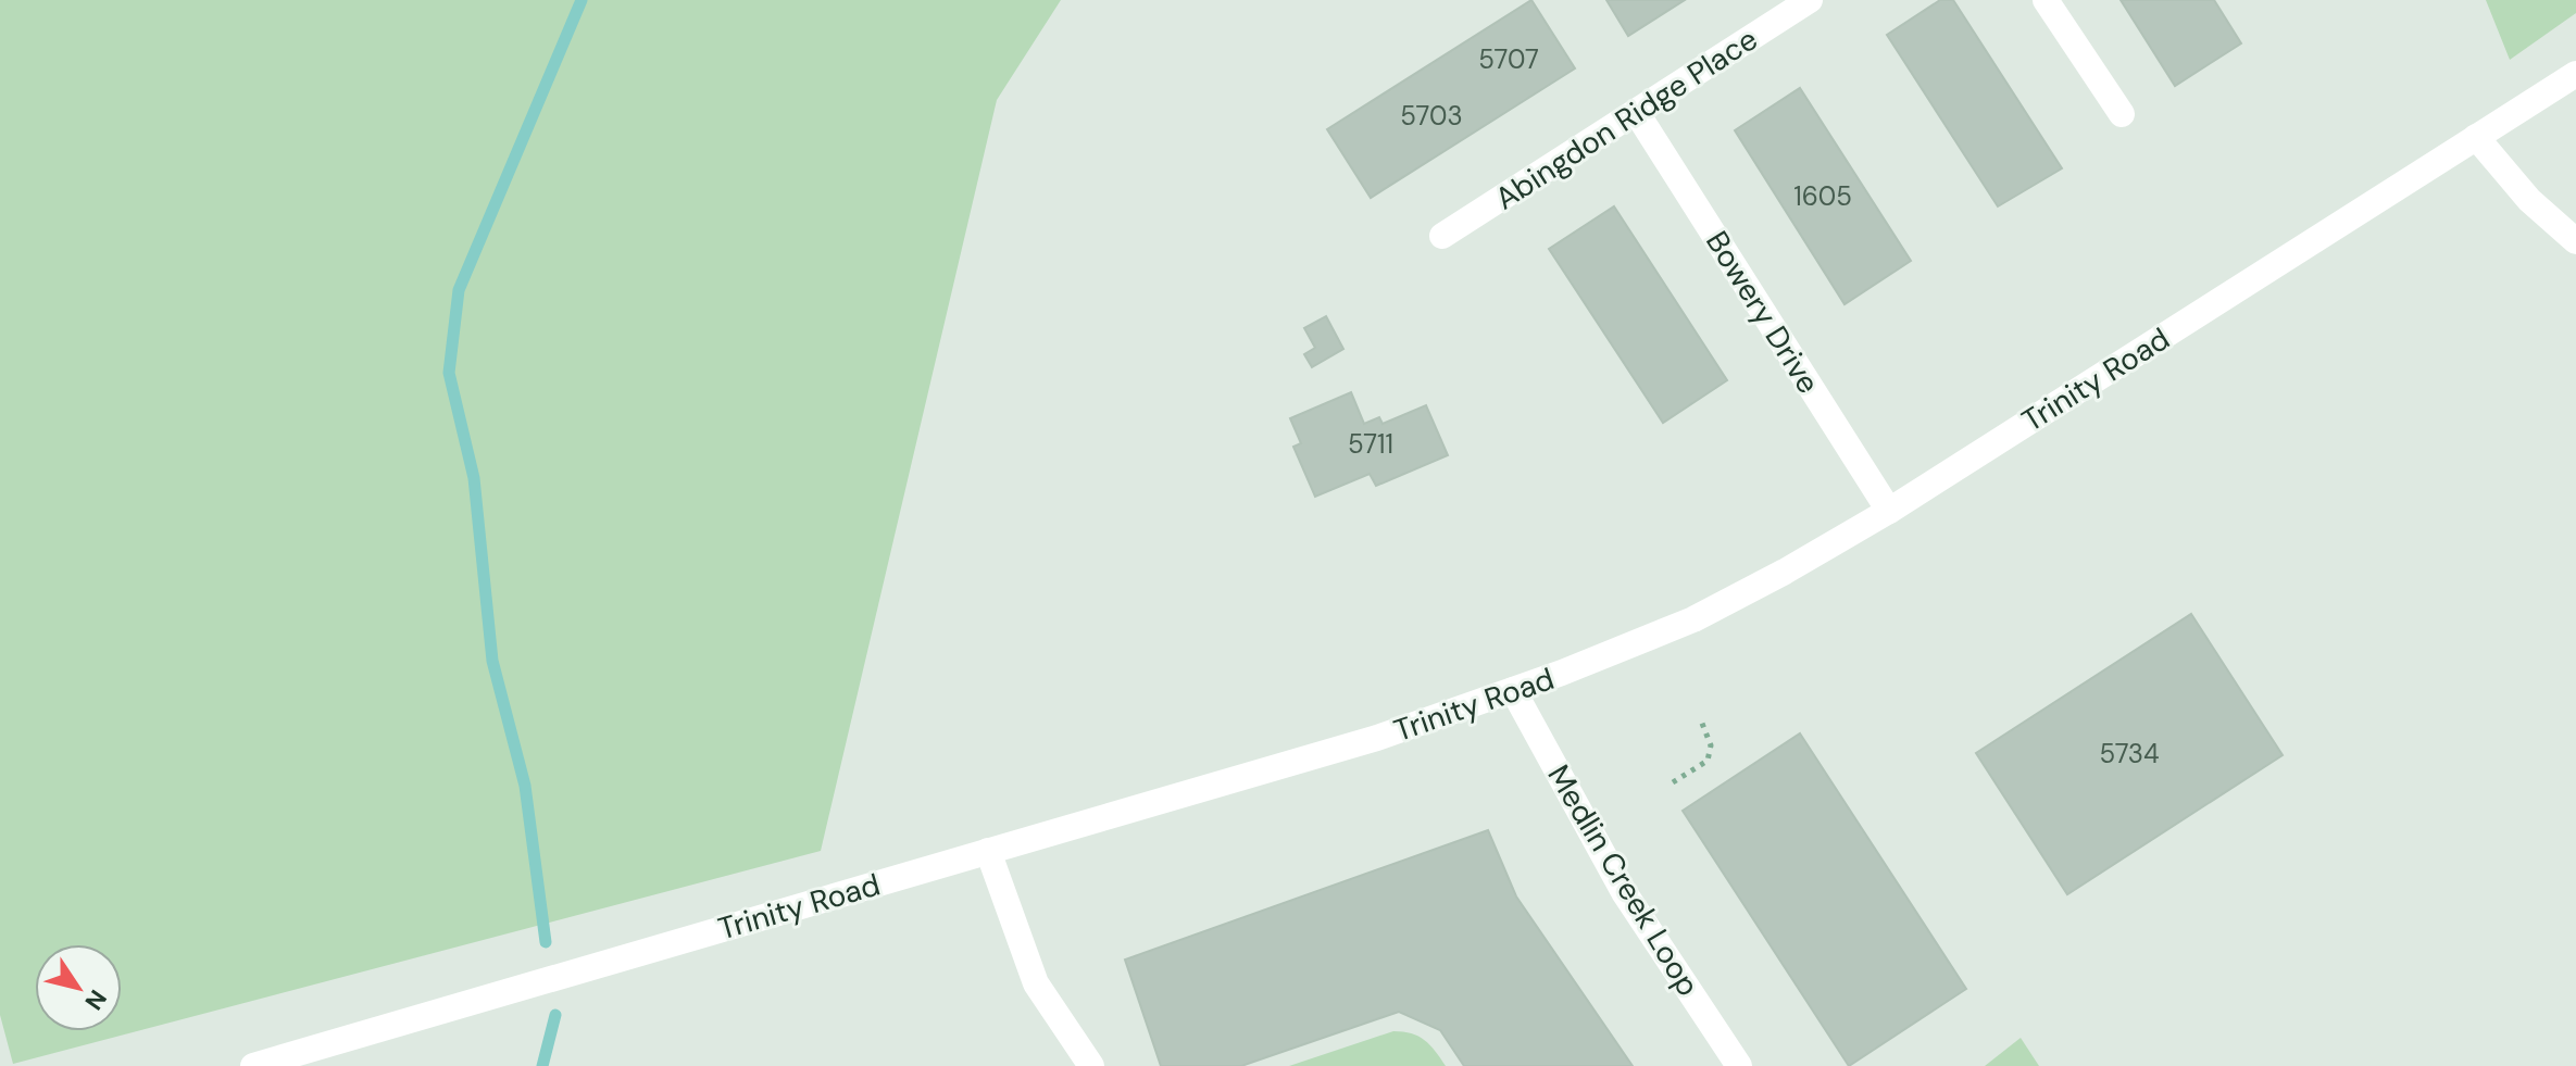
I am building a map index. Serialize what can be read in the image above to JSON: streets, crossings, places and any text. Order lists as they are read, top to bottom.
{
  "streets": {
    "main road": [
      "Abingdon Ridge Place",
      "Bowery Drive",
      "Trinity Road",
      "Medlin Creek Loop"
    ]
  },
  "crossings": [
    ["Abingdon Ridge Place", "Bowery Drive"],
    ["Bowery Drive", "Trinity Road"],
    ["Trinity Road", "Medlin Creek Loop"]
  ],
  "house_numbers": [
    "5707",
    "5703",
    "1605",
    "5711",
    "5734"
  ],
  "north": "bottom right"
}
